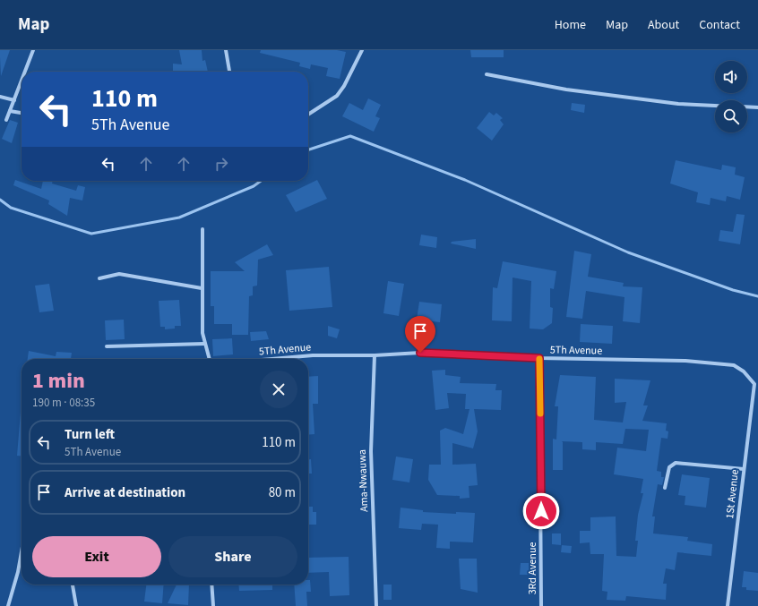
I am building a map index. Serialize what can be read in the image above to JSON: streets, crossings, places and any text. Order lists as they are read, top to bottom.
{
  "streets": {
    "street": [
      "5Th Avenue",
      "Ama-Nwauwa",
      "1St Avenue",
      "3Rd Avenue"
    ]
  },
  "crossings": [
    ["5Th Avenue", "Ama-Nwauwa"],
    ["5Th Avenue", "1St Avenue"],
    ["5Th Avenue", "3Rd Avenue"]
  ],
  "page": {
    "header": "Map",
    "nav": [
      "Home",
      "Map",
      "About",
      "Contact"
    ],
    "turn": ["110 m", "5Th Avenue"],
    "heading": ["1 min", "190 m · 08:35"],
    "list": [
      {
        "name": "Turn left",
        "note": "5Th Avenue",
        "value": "110 m"
      },
      {
        "name": "Arrive at destination",
        "value": "80 m"
      }
    ],
    "buttons": ["Exit", "Share"]
  }
}
